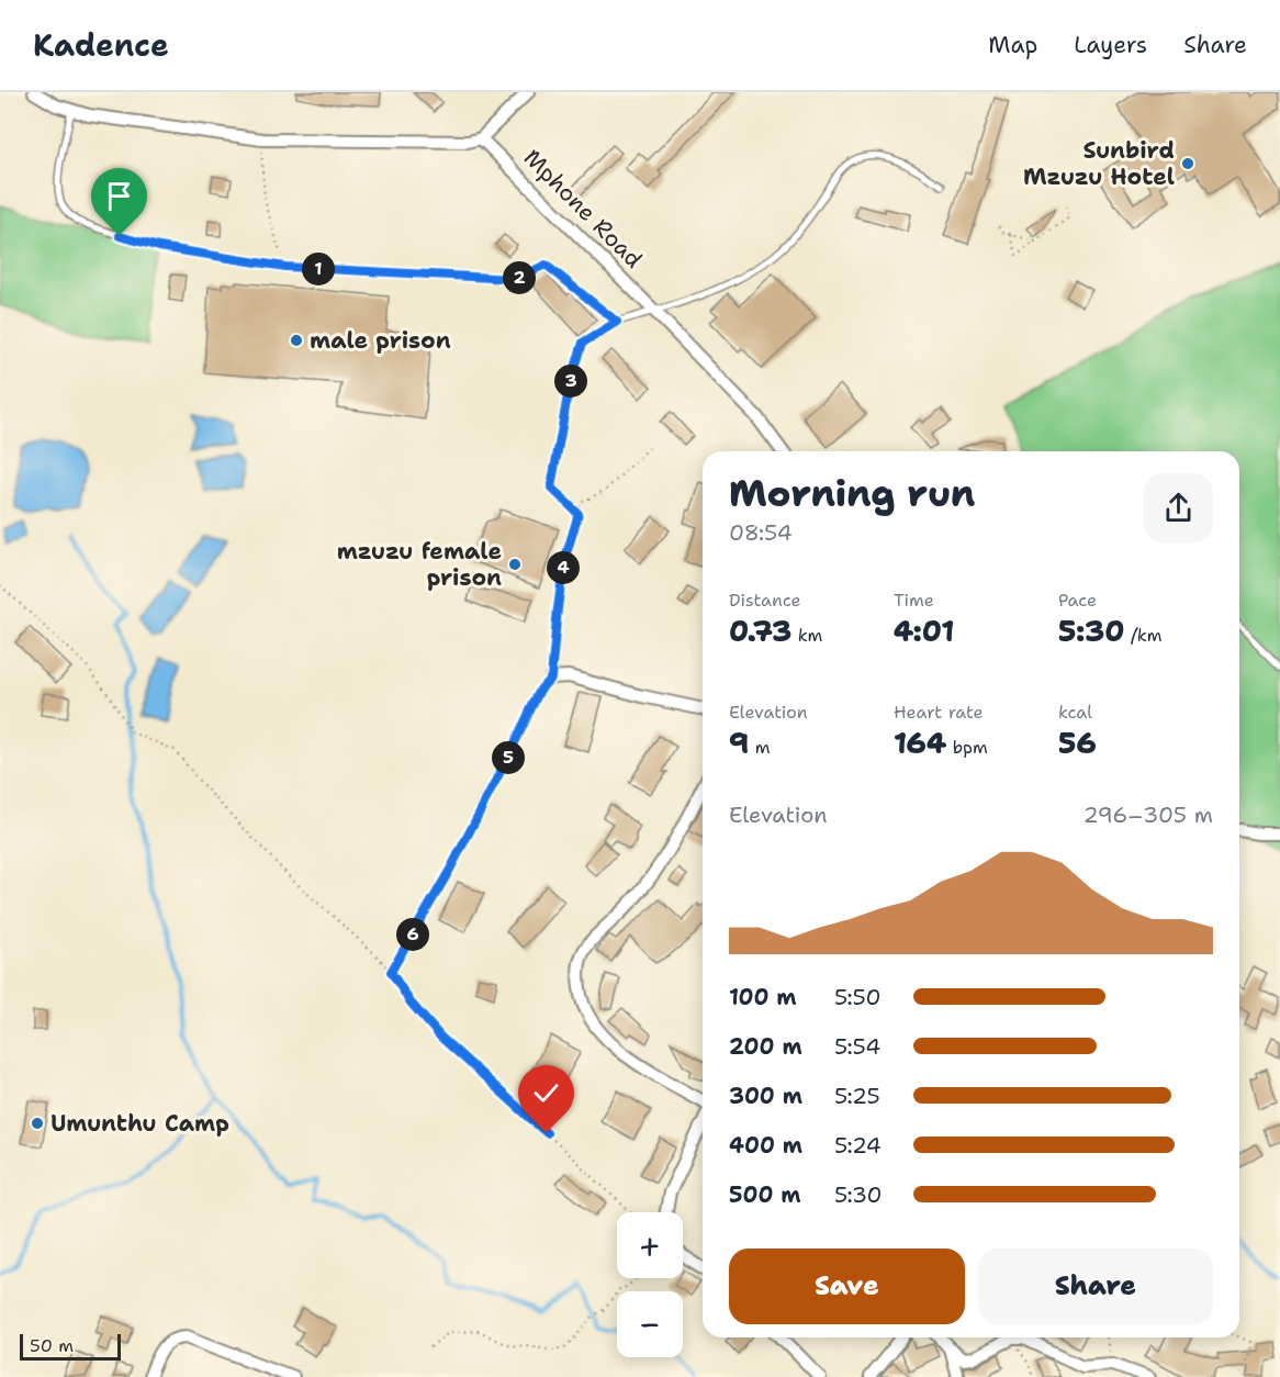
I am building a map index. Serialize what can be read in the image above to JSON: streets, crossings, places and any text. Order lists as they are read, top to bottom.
{
  "streets": {
    "street": ["Mphone Road"]
  },
  "places": [
    "Sunbird Mzuzu Hotel",
    "male prison",
    "mzuzu female prison",
    "Umunthu Camp"
  ],
  "scale_bar": "50 m",
  "page": {
    "header": "Kadence",
    "nav": ["Map", "Layers", "Share"],
    "pins": [
      "1",
      "2",
      "3",
      "4",
      "5",
      "6"
    ],
    "heading": ["Morning run", "08:54"],
    "stats": [
      ["Distance", "0.73 km"],
      ["Time", "4:01"],
      ["Pace", "5:30 /km"],
      ["Elevation", "9 m"],
      ["Heart rate", "164 bpm"],
      ["kcal", "56"]
    ],
    "chart": ["Elevation", "296–305 m"],
    "list": [
      {
        "name": "100 m",
        "note": "5:50"
      },
      {
        "name": "200 m",
        "note": "5:54"
      },
      {
        "name": "300 m",
        "note": "5:25"
      },
      {
        "name": "400 m",
        "note": "5:24"
      },
      {
        "name": "500 m",
        "note": "5:30"
      }
    ],
    "map_buttons": ["+", "−"],
    "buttons": ["Save", "Share"],
    "scale": "50 m"
  }
}
